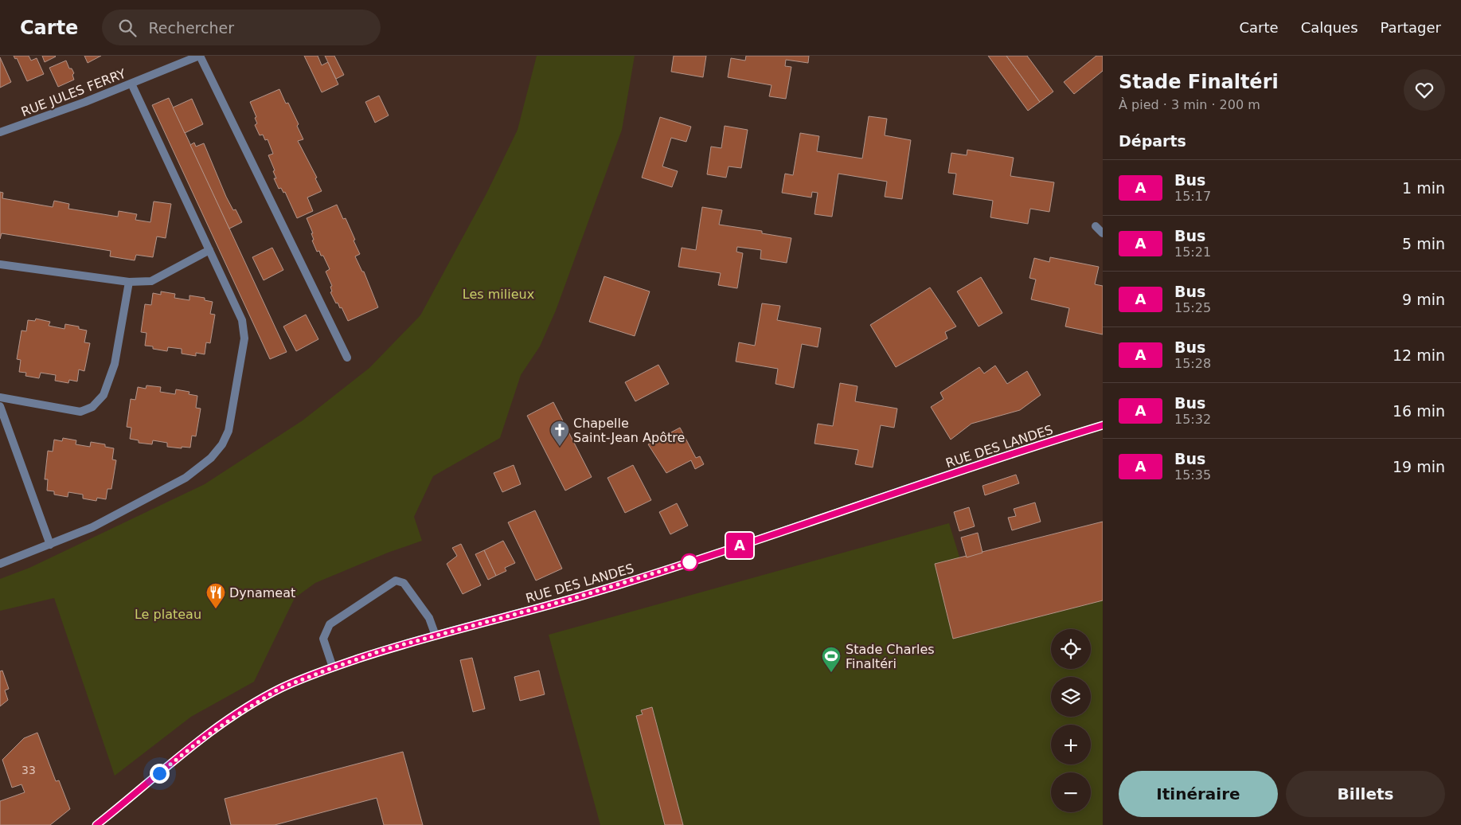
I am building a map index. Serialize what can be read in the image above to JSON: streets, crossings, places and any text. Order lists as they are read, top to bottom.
{
  "streets": {
    "street": ["RUE JULES FERRY", "RUE DES LANDES"]
  },
  "parks": ["Les milieux", "Le plateau"],
  "places": {
    "church": ["Chapelle Saint-Jean Apôtre"],
    "restaurant": ["Dynameat"],
    "sports": ["Stade Charles Finaltéri"]
  },
  "lines": ["bus line A"],
  "house_numbers": ["33"],
  "page": {
    "header": "Carte",
    "search": "Rechercher",
    "nav": ["Carte", "Calques", "Partager"],
    "on_map": "A",
    "heading": [
      ["Stade Finaltéri", "À pied · 3 min · 200 m"],
      "Départs"
    ],
    "list": [
      {
        "mark": "A",
        "name": "Bus",
        "note": "15:17",
        "value": "1 min"
      },
      {
        "mark": "A",
        "name": "Bus",
        "note": "15:21",
        "value": "5 min"
      },
      {
        "mark": "A",
        "name": "Bus",
        "note": "15:25",
        "value": "9 min"
      },
      {
        "mark": "A",
        "name": "Bus",
        "note": "15:28",
        "value": "12 min"
      },
      {
        "mark": "A",
        "name": "Bus",
        "note": "15:32",
        "value": "16 min"
      },
      {
        "mark": "A",
        "name": "Bus",
        "note": "15:35",
        "value": "19 min"
      }
    ],
    "map_buttons": ["+", "−"],
    "buttons": ["Itinéraire", "Billets"]
  }
}
